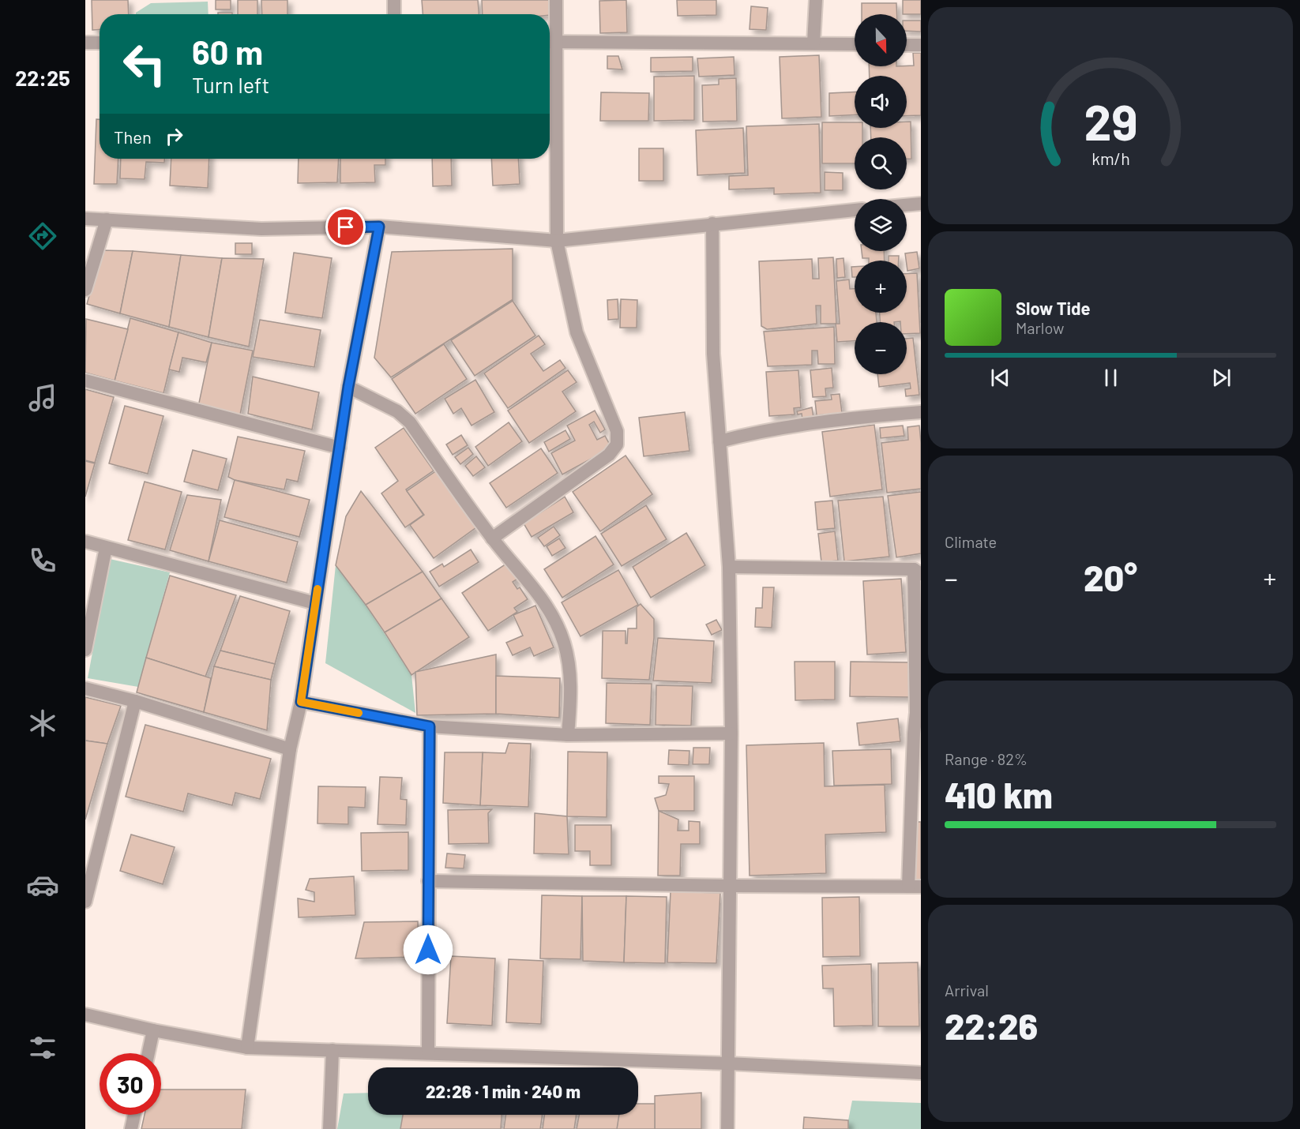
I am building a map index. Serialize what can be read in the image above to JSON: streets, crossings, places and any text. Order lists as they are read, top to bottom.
{
  "north": "bottom",
  "page": {
    "tabs": "22:25",
    "map_buttons": ["+", "−"],
    "turn": ["60 m", "Turn left"],
    "then": "Then",
    "song": ["Slow Tide", "Marlow"],
    "tile": [
      "Climate",
      ["Range · 82%", "410 km"],
      ["Arrival", "22:26"]
    ],
    "heat": ["−", "20°", "+"],
    "limit": "30",
    "trip": "22:26 · 1 min · 240 m",
    "gauge": ["29", "km/h"]
  }
}
